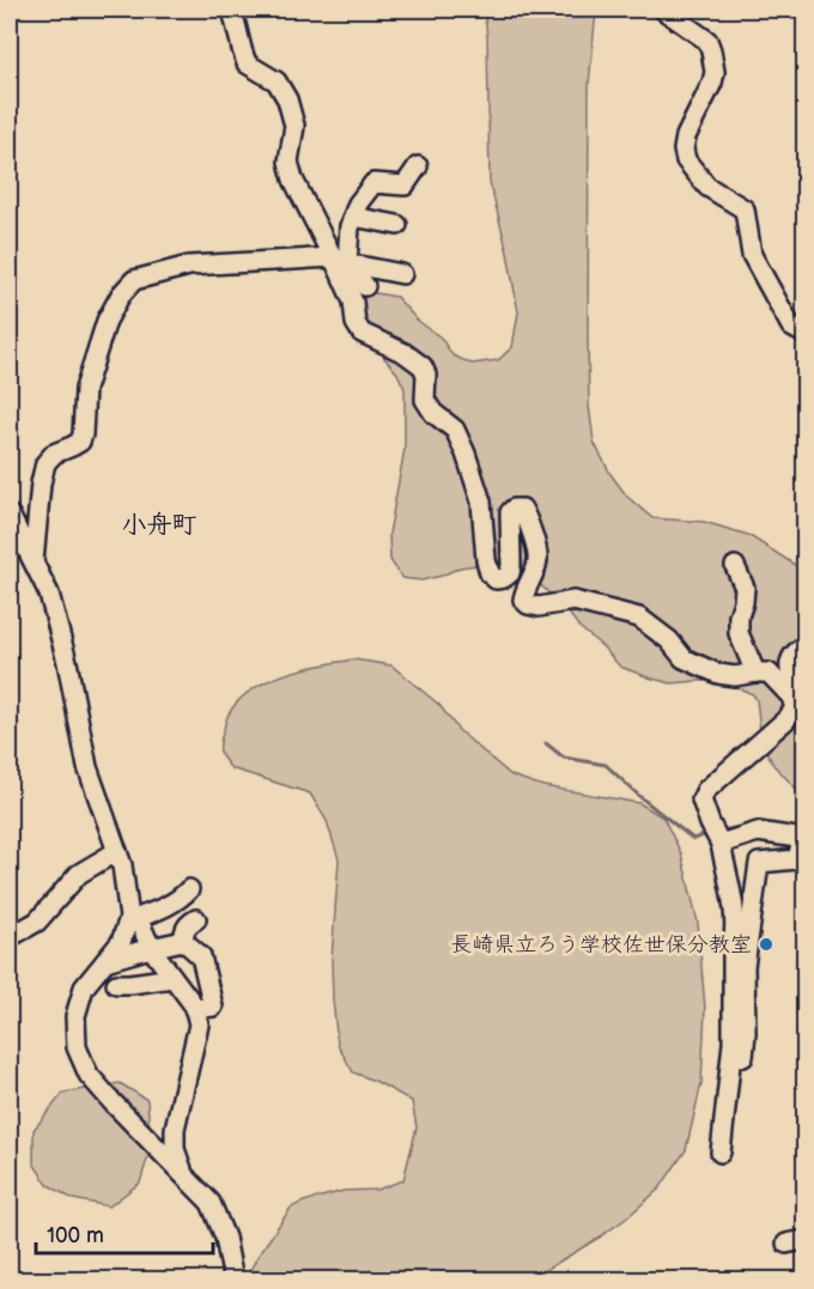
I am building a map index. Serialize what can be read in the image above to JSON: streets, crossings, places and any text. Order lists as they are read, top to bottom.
{
  "districts": ["小舟町"],
  "places": ["長崎県立ろう学校佐世保分教室"],
  "scale_bar": "100 m"
}
